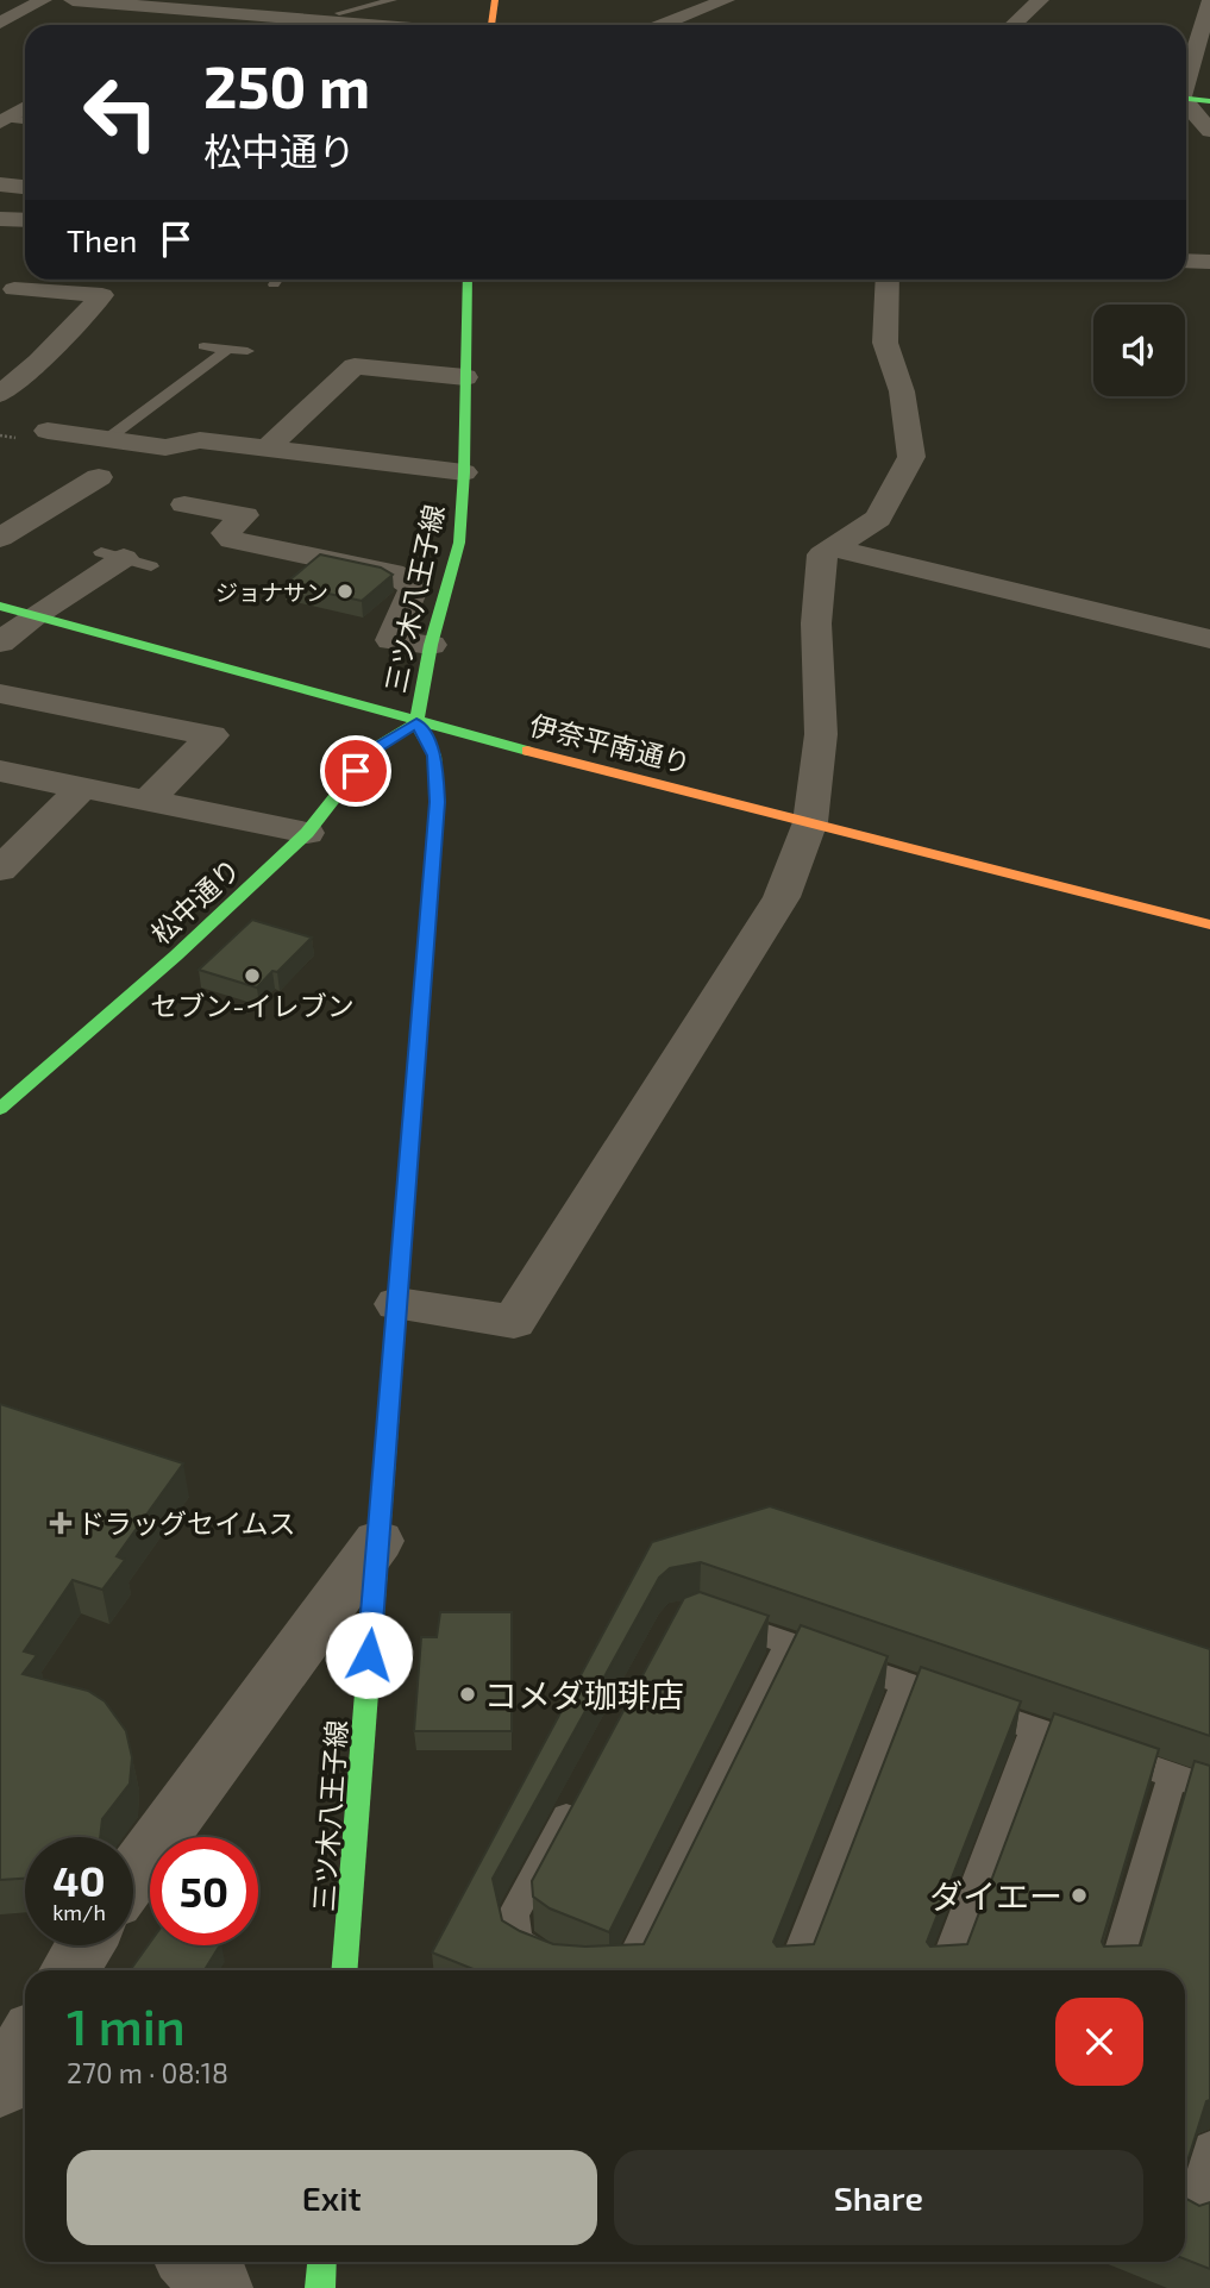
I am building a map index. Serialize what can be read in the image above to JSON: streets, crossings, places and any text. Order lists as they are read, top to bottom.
{
  "streets": {
    "main road": ["三ツ木八王子線", "伊奈平南通り", "松中通り"]
  },
  "crossings": [
    ["三ツ木八王子線", "伊奈平南通り"],
    ["三ツ木八王子線", "松中通り"],
    ["伊奈平南通り", "松中通り"]
  ],
  "places": {
    "other": [
      "ジョナサン",
      "セブン-イレブン",
      "コメダ珈琲店",
      "ダイエー"
    ],
    "health": ["ドラッグセイムス"]
  },
  "page": {
    "turn": ["250 m", "松中通り"],
    "then": "Then",
    "speed": "40 km/h",
    "limit": "50",
    "heading": ["1 min", "270 m · 08:18"],
    "buttons": ["Exit", "Share"]
  }
}
